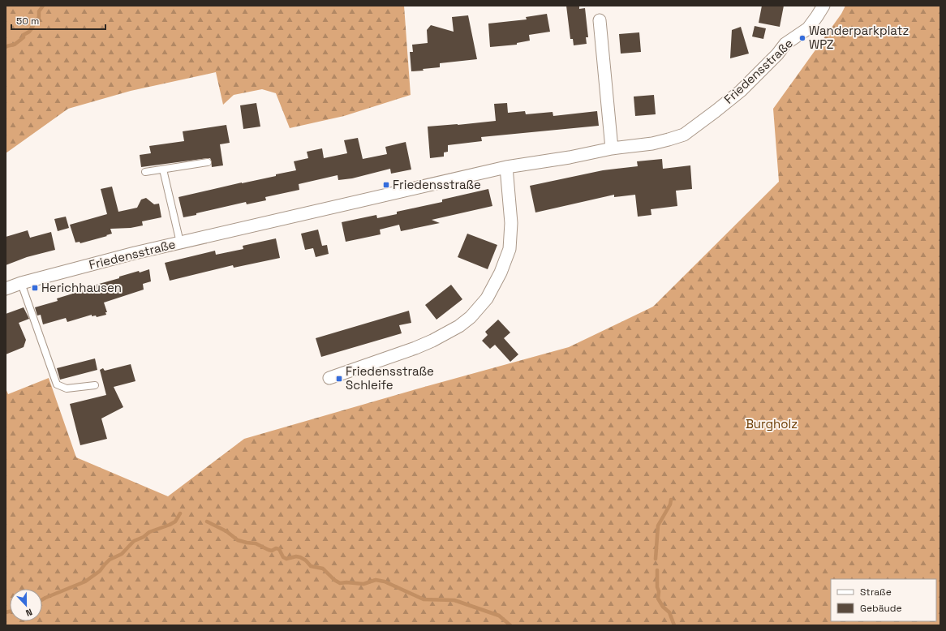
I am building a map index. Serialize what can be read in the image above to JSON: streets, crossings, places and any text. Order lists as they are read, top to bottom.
{
  "streets": {
    "street": ["Friedensstraße"]
  },
  "parks": ["Burgholz"],
  "places": {
    "other": ["Wanderparkplatz WPZ"],
    "transit": ["Friedensstraße", "Herichhausen", "Friedensstraße Schleife"]
  },
  "legend": ["Straße", "Gebäude"],
  "scale_bar": "50 m",
  "north": "bottom"
}
